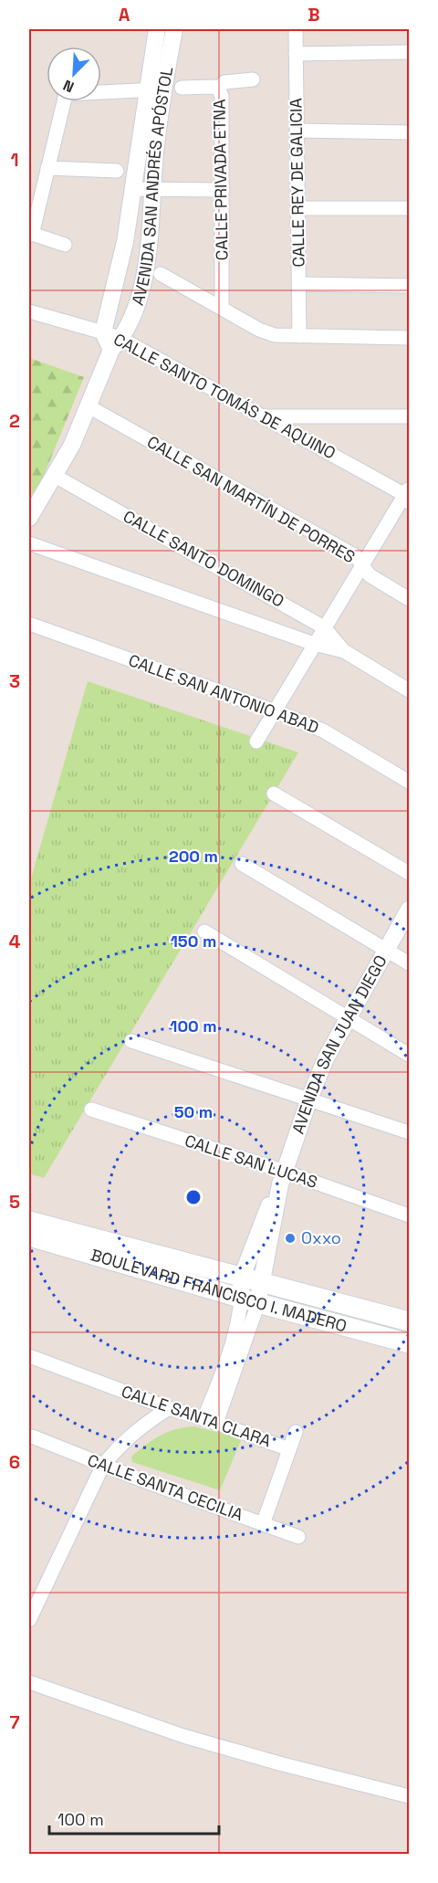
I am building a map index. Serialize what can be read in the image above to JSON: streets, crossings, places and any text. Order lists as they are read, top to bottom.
{
  "streets": {
    "main road": ["BOULEVARD FRANCISCO I. MADERO"],
    "street": [
      "CALLE PRIVADA ETNA",
      "CALLE REY DE GALICIA",
      "AVENIDA SAN ANDRÉS APÓSTOL",
      "CALLE SANTO TOMÁS DE AQUINO",
      "CALLE SAN MARTÍN DE PORRES",
      "CALLE SANTO DOMINGO",
      "CALLE SAN ANTONIO ABAD",
      "AVENIDA SAN JUAN DIEGO",
      "CALLE SAN LUCAS",
      "CALLE SANTA CLARA",
      "CALLE SANTA CECILIA"
    ]
  },
  "crossings": [
    ["AVENIDA SAN ANDRÉS APÓSTOL", "CALLE SANTO TOMÁS DE AQUINO"],
    ["AVENIDA SAN ANDRÉS APÓSTOL", "CALLE SAN MARTÍN DE PORRES"],
    ["AVENIDA SAN ANDRÉS APÓSTOL", "CALLE SANTO DOMINGO"],
    ["AVENIDA SAN JUAN DIEGO", "CALLE SAN LUCAS"],
    ["AVENIDA SAN JUAN DIEGO", "BOULEVARD FRANCISCO I. MADERO"],
    ["CALLE SANTA CLARA", "CALLE SANTA CECILIA"]
  ],
  "places": ["Oxxo"],
  "scale_bar": "100 m",
  "north": "bottom left",
  "grid": {
    "columns": ["A", "B"],
    "rows": [
      "1",
      "2",
      "3",
      "4",
      "5",
      "6",
      "7"
    ]
  },
  "rings": [
    "200 m",
    "150 m",
    "100 m",
    "50 m"
  ]
}
